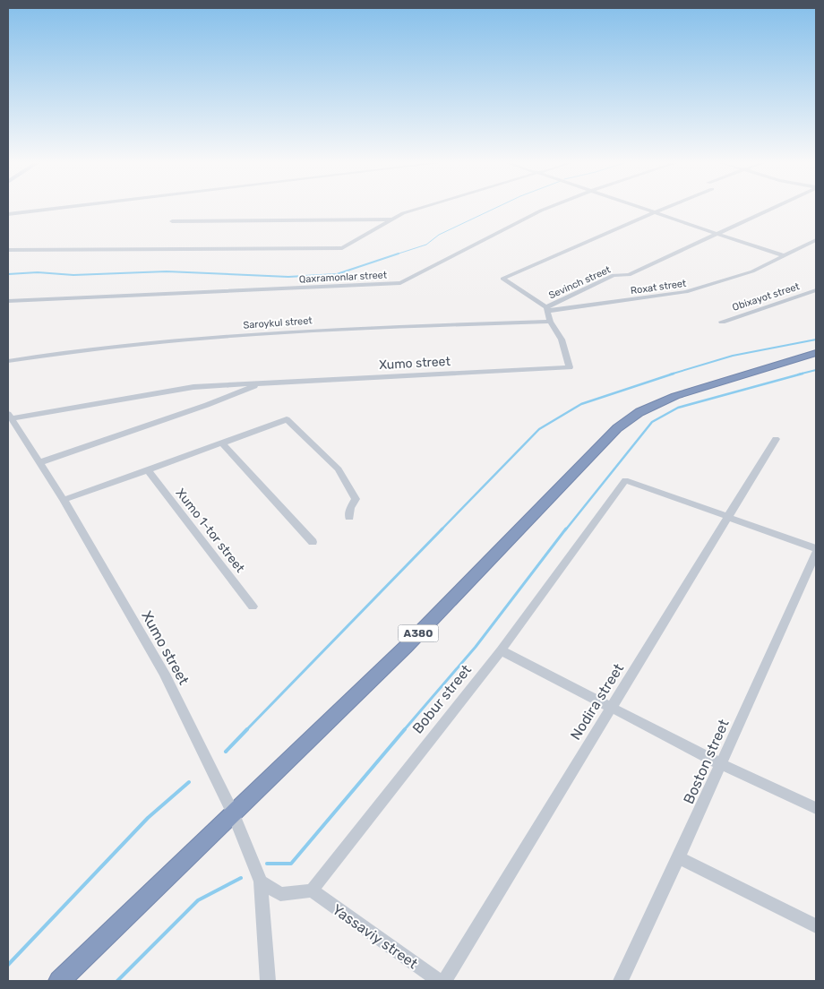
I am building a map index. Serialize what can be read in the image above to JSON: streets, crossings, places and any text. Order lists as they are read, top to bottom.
{
  "streets": {
    "highway": ["A380"],
    "street": [
      "Qaxramonlar street",
      "Sevinch street",
      "Roxat street",
      "Obixayot street",
      "Saroykul street",
      "Xumo street",
      "Xumo 1-tor street",
      "Bobur street",
      "Nodira street",
      "Boston street",
      "Yassaviy street"
    ]
  },
  "crossings": [
    ["Sevinch street", "Roxat street"],
    ["Saroykul street", "Xumo street"],
    ["Xumo street", "A380"],
    ["Bobur street", "Nodira street"],
    ["Bobur street", "Yassaviy street"]
  ]
}
